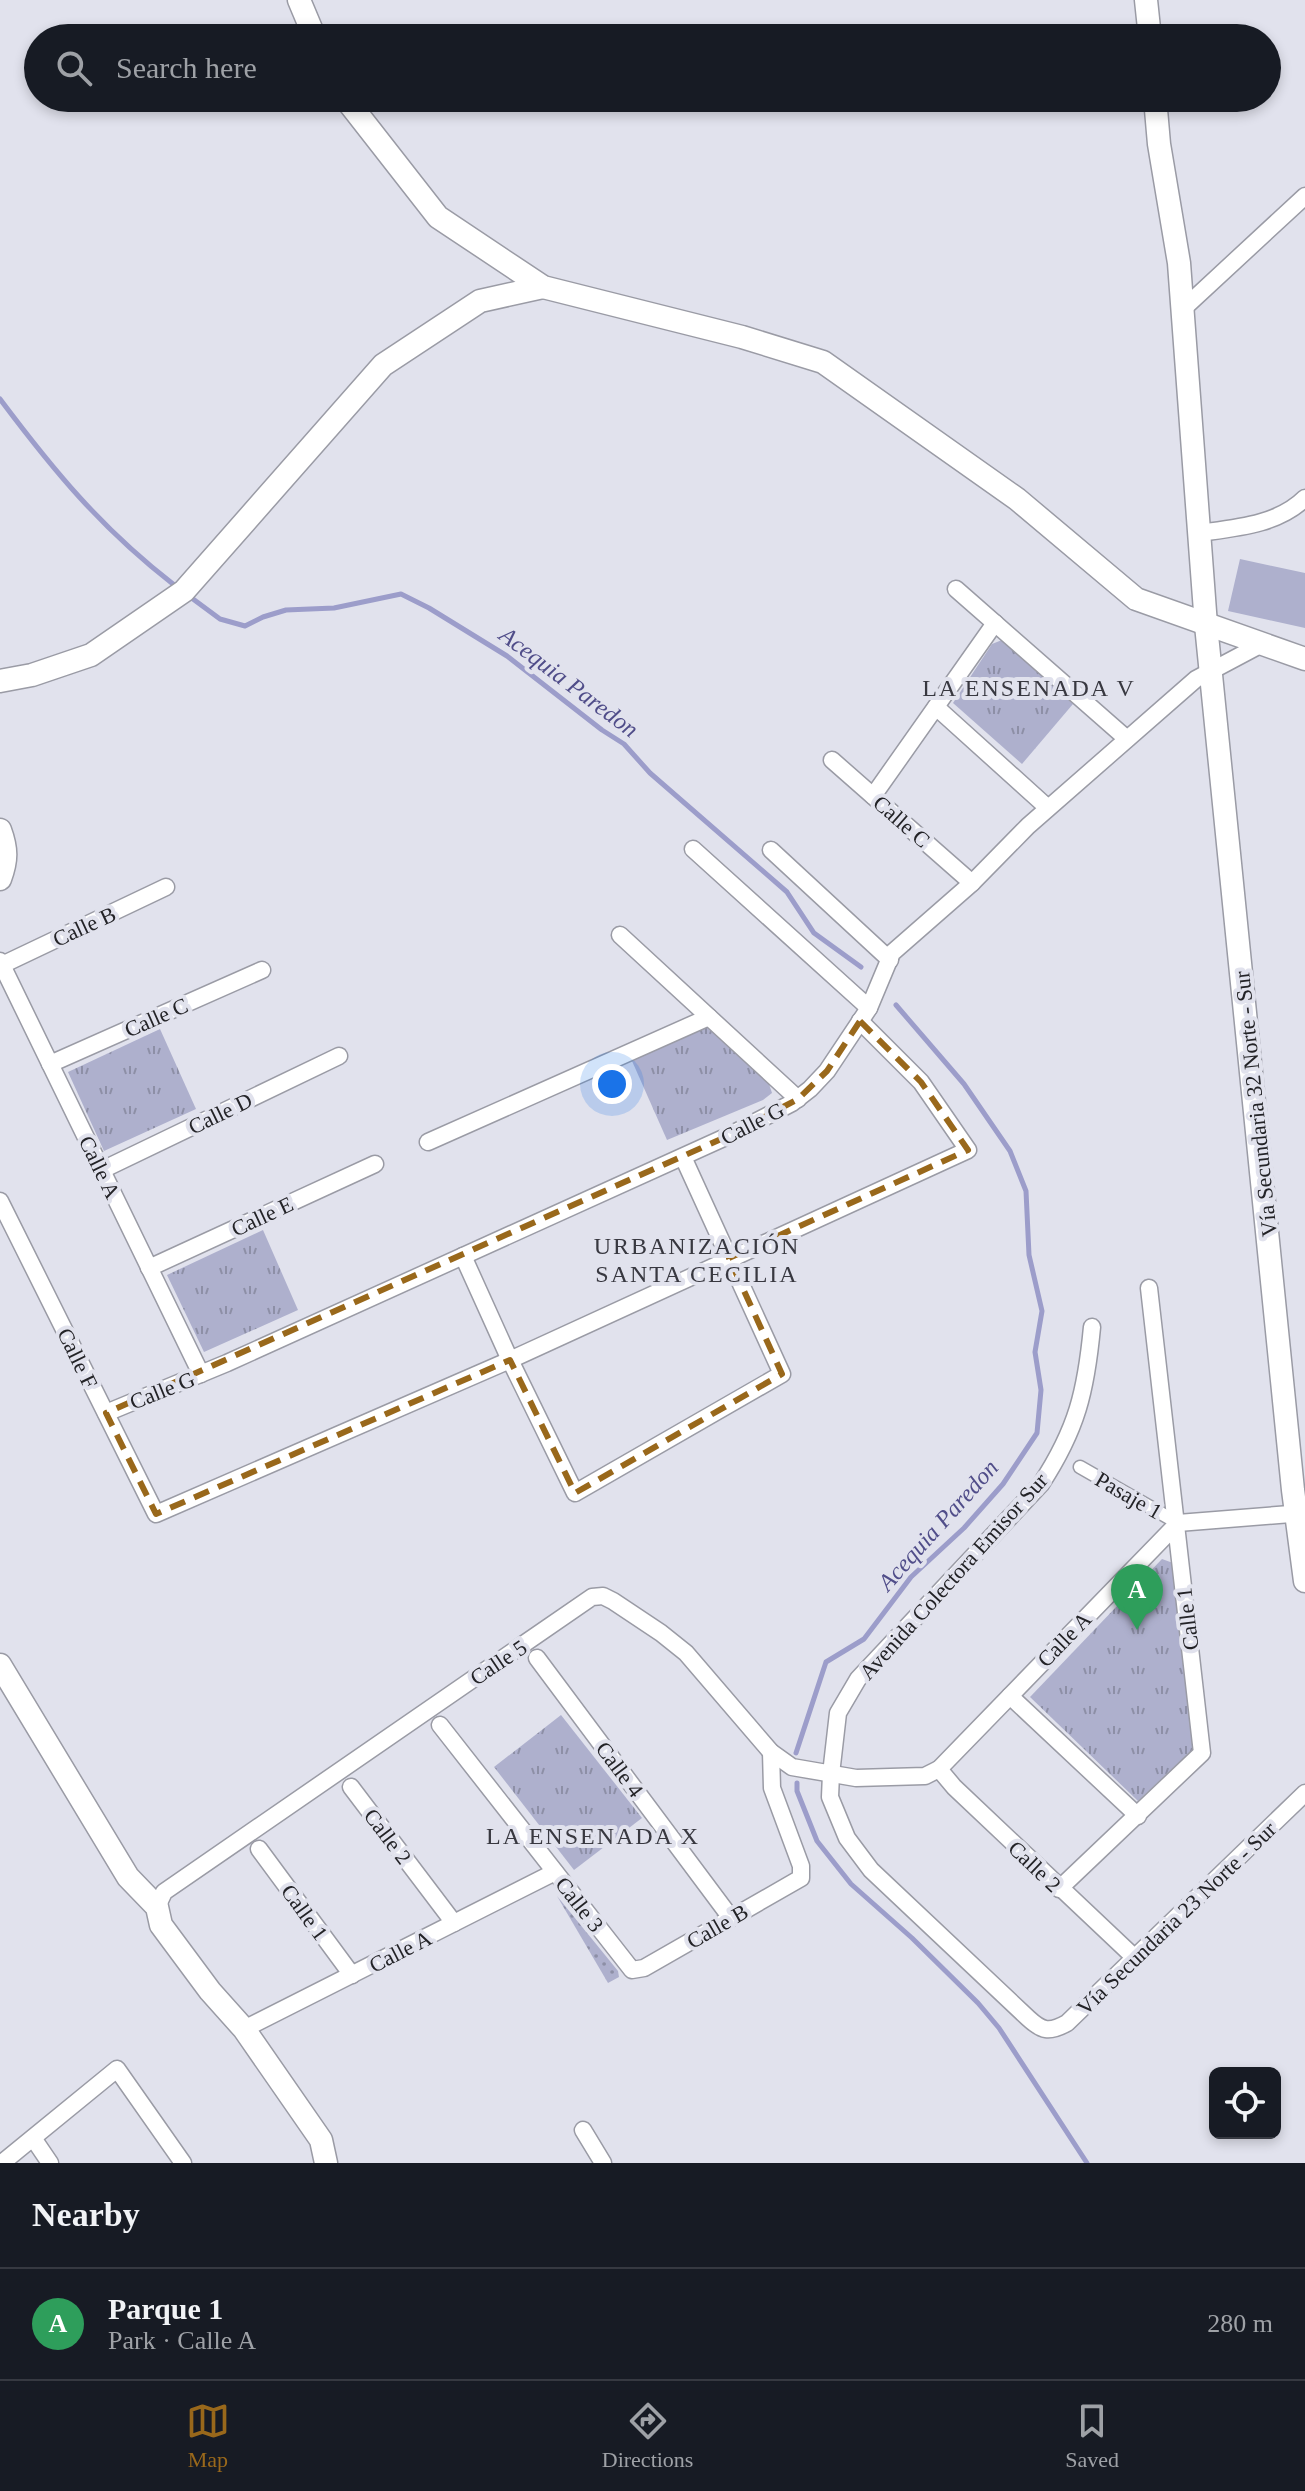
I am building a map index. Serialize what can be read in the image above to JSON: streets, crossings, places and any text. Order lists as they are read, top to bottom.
{
  "streets": {
    "street": [
      "Calle C",
      "Calle B",
      "Vía Secundaria 32 Norte - Sur",
      "Calle D",
      "Calle G",
      "Calle A",
      "Calle E",
      "Calle F",
      "Pasaje 1",
      "Avenida Colectora Emisor Sur",
      "Calle 1",
      "Calle 5",
      "Calle 4",
      "Calle 2",
      "Calle 3",
      "Vía Secundaria 23 Norte - Sur"
    ]
  },
  "crossings": [
    ["Calle C", "Calle G"],
    ["Calle C", "Calle A"],
    ["Calle B", "Calle A"],
    ["Calle B", "Calle 5"],
    ["Calle B", "Calle 4"],
    ["Calle B", "Calle 3"],
    ["Vía Secundaria 32 Norte - Sur", "Calle G"],
    ["Calle D", "Calle A"],
    ["Calle G", "Calle A"],
    ["Calle G", "Calle F"],
    ["Calle A", "Calle E"],
    ["Calle A", "Pasaje 1"],
    ["Calle A", "Calle 1"],
    ["Calle A", "Calle 2"],
    ["Calle A", "Calle 3"],
    ["Pasaje 1", "Calle 1"],
    ["Avenida Colectora Emisor Sur", "Calle 5"],
    ["Avenida Colectora Emisor Sur", "Vía Secundaria 23 Norte - Sur"],
    ["Calle 1", "Calle 2"],
    ["Calle 2", "Vía Secundaria 23 Norte - Sur"]
  ],
  "districts": ["LA ENSENADA V", "URBANIZACIÓN SANTA CECILIA", "LA ENSENADA X"],
  "water": ["Acequia Paredon"],
  "page": {
    "search": "Search here",
    "pins": "A",
    "heading": "Nearby",
    "list": [
      {
        "mark": "A",
        "name": "Parque 1",
        "note": "Park · Calle A",
        "value": "280 m"
      }
    ],
    "nav": ["Map", "Directions", "Saved"]
  }
}
